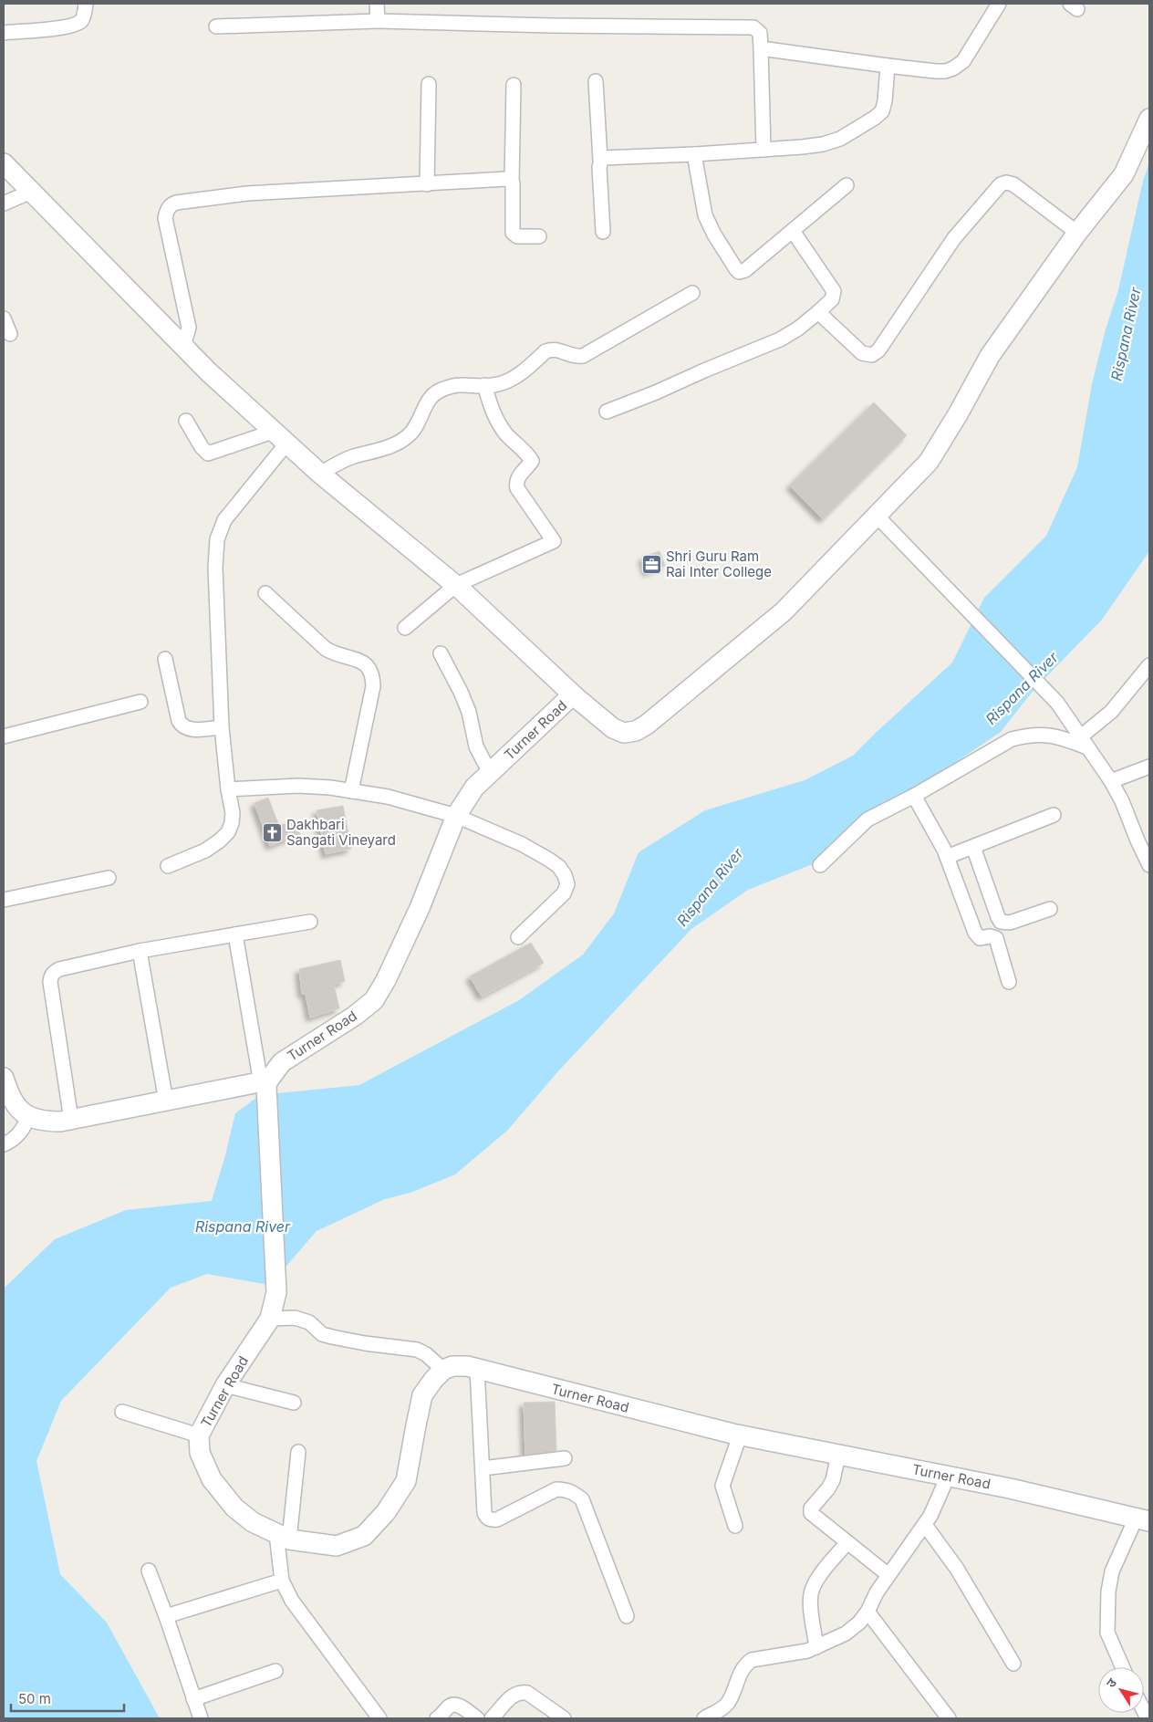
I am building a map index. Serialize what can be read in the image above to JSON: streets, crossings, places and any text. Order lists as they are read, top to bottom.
{
  "streets": {
    "main road": ["Turner Road"]
  },
  "water": ["Rispana River"],
  "places": {
    "office": ["Shri Guru Ram Rai Inter College"],
    "church": ["Dakhbari Sangati Vineyard"]
  },
  "scale_bar": "50 m",
  "north": "top left"
}
